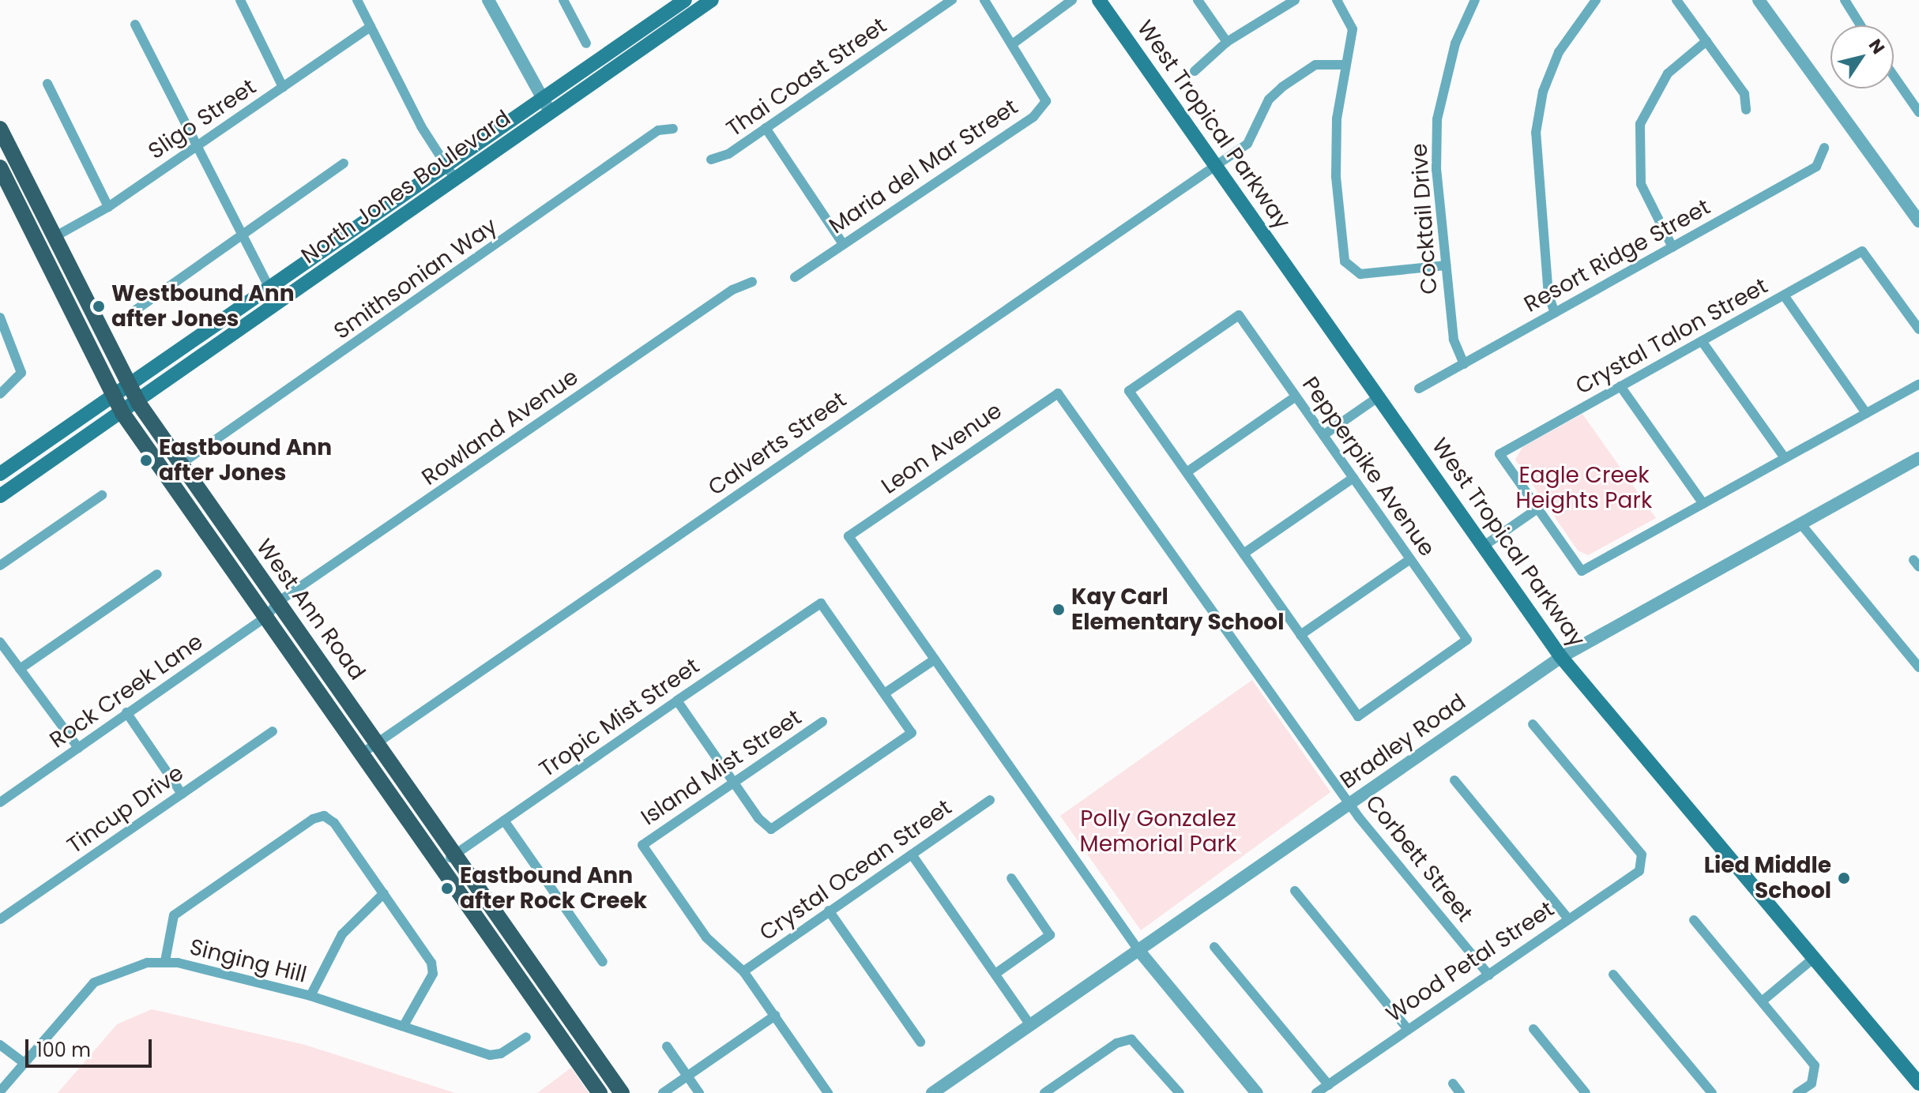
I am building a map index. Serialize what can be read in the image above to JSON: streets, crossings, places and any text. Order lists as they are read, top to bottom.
{
  "streets": {
    "main road": ["West Tropical Parkway", "North Jones Boulevard", "West Ann Road"],
    "street": [
      "Thai Coast Street",
      "Sligo Street",
      "Maria del Mar Street",
      "Cocktail Drive",
      "Resort Ridge Street",
      "Smithsonian Way",
      "Crystal Talon Street",
      "Rowland Avenue",
      "Calverts Street",
      "Leon Avenue",
      "Pepperpike Avenue",
      "Rock Creek Lane",
      "Tropic Mist Street",
      "Bradley Road",
      "Island Mist Street",
      "Tincup Drive",
      "Corbett Street",
      "Crystal Ocean Street",
      "Singing Hill",
      "Wood Petal Street"
    ]
  },
  "crossings": [
    ["Sligo Street", "West Ann Road"],
    ["West Tropical Parkway", "Calverts Street"],
    ["West Tropical Parkway", "Bradley Road"],
    ["North Jones Boulevard", "West Ann Road"],
    ["Cocktail Drive", "Resort Ridge Street"],
    ["Smithsonian Way", "West Ann Road"],
    ["Rowland Avenue", "West Ann Road"],
    ["Rowland Avenue", "Rock Creek Lane"],
    ["Calverts Street", "West Ann Road"],
    ["Leon Avenue", "Corbett Street"],
    ["West Ann Road", "Rock Creek Lane"],
    ["West Ann Road", "Tropic Mist Street"],
    ["Bradley Road", "Corbett Street"],
    ["Island Mist Street", "Crystal Ocean Street"],
    ["Corbett Street", "Wood Petal Street"]
  ],
  "parks": ["Eagle Creek Heights Park", "Polly Gonzalez Memorial Park"],
  "places": [
    "Westbound Ann after Jones",
    "Eastbound Ann after Jones",
    "Kay Carl Elementary School",
    "Lied Middle School",
    "Eastbound Ann after Rock Creek"
  ],
  "scale_bar": "100 m",
  "north": "top right"
}
